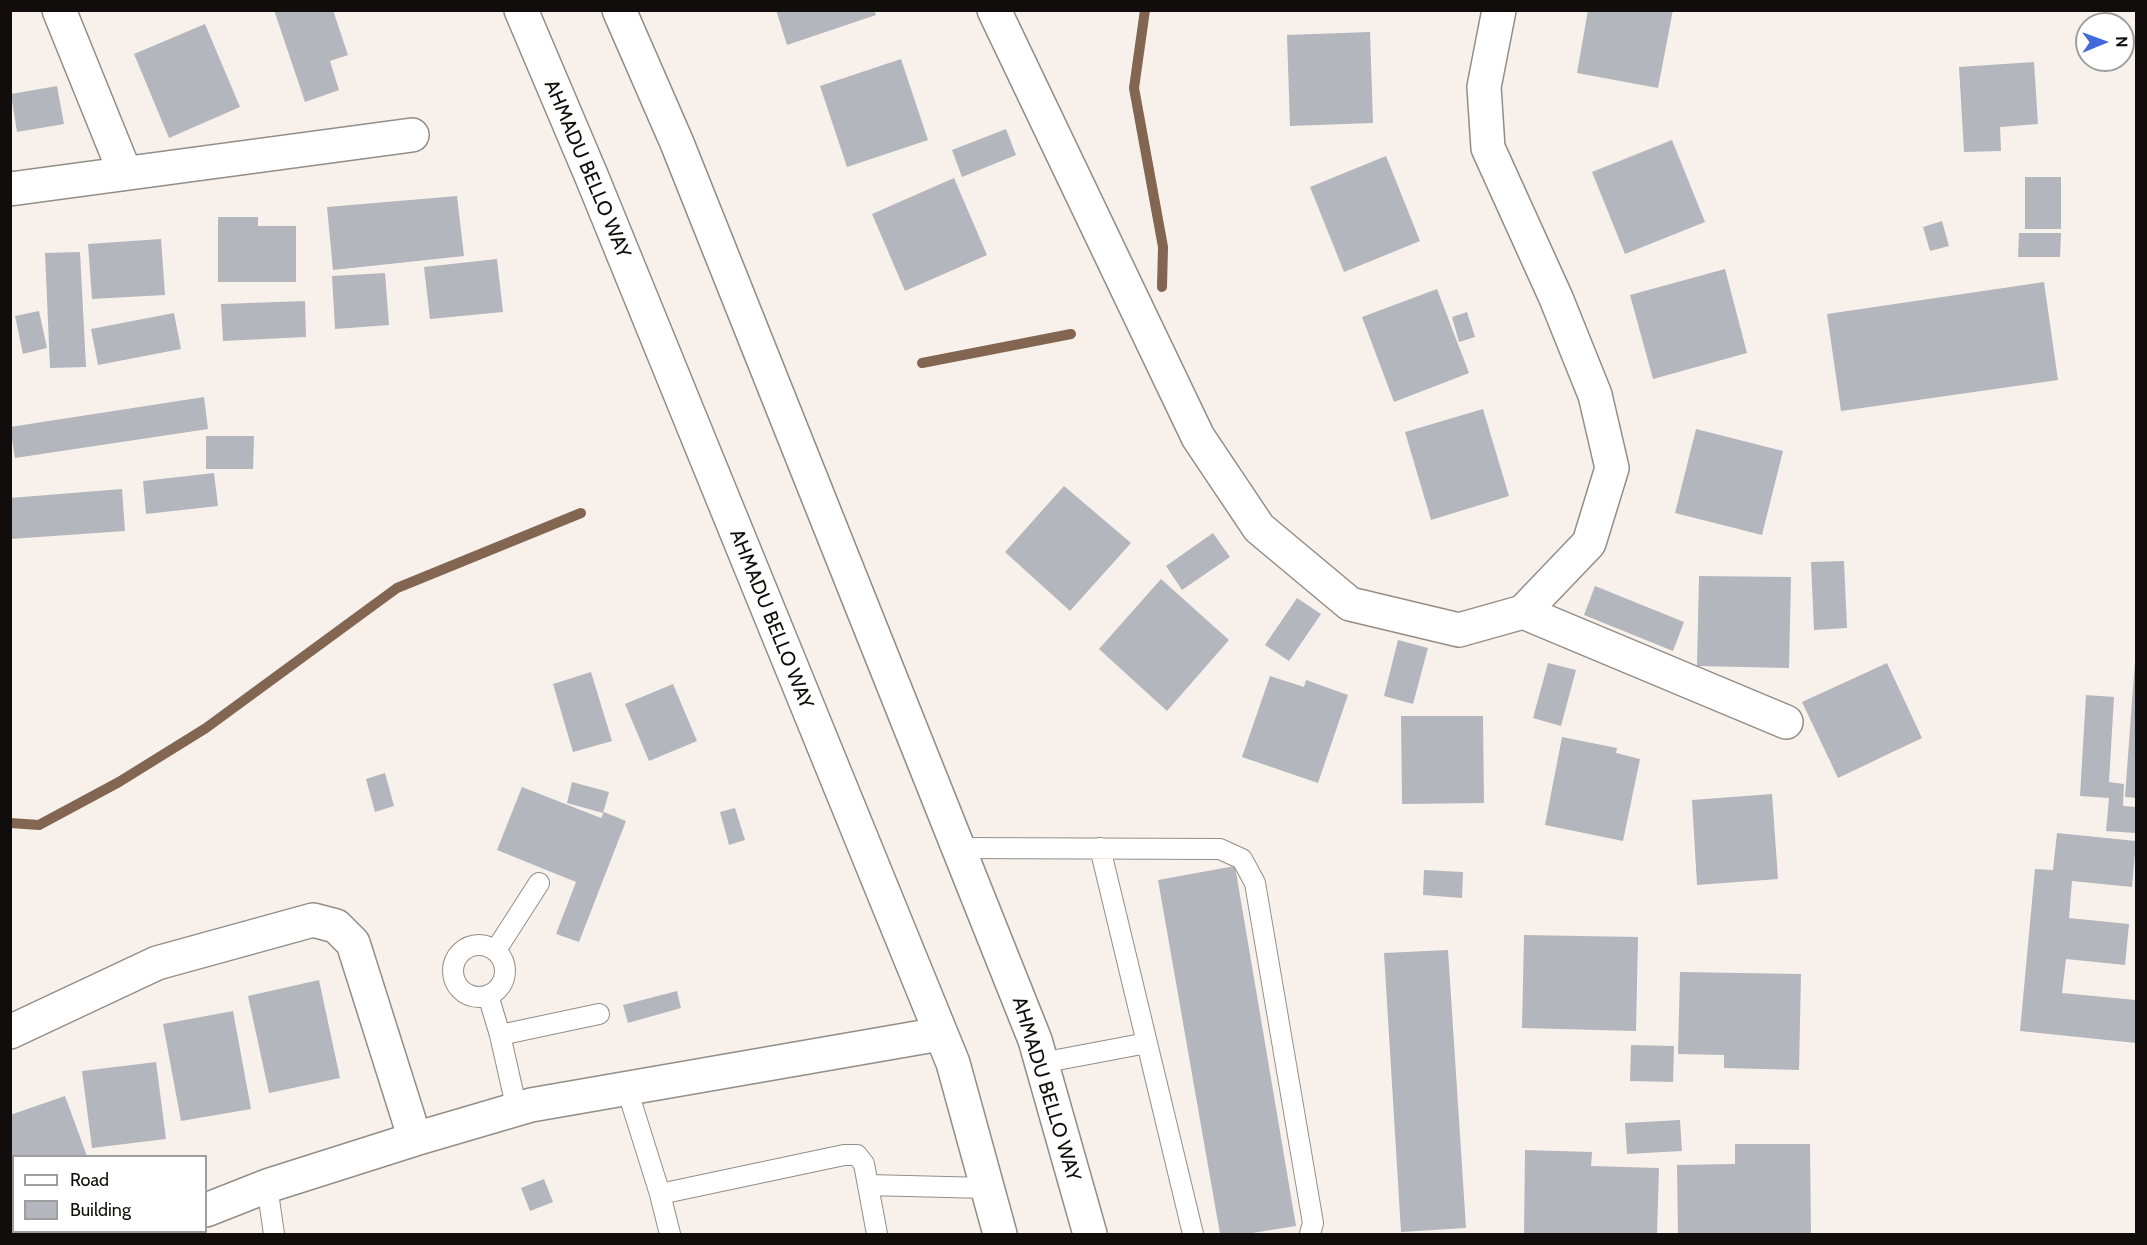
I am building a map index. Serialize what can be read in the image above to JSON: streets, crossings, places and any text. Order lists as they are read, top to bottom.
{
  "streets": {
    "street": ["AHMADU BELLO WAY"]
  },
  "legend": ["Road", "Building"],
  "north": "right"
}
